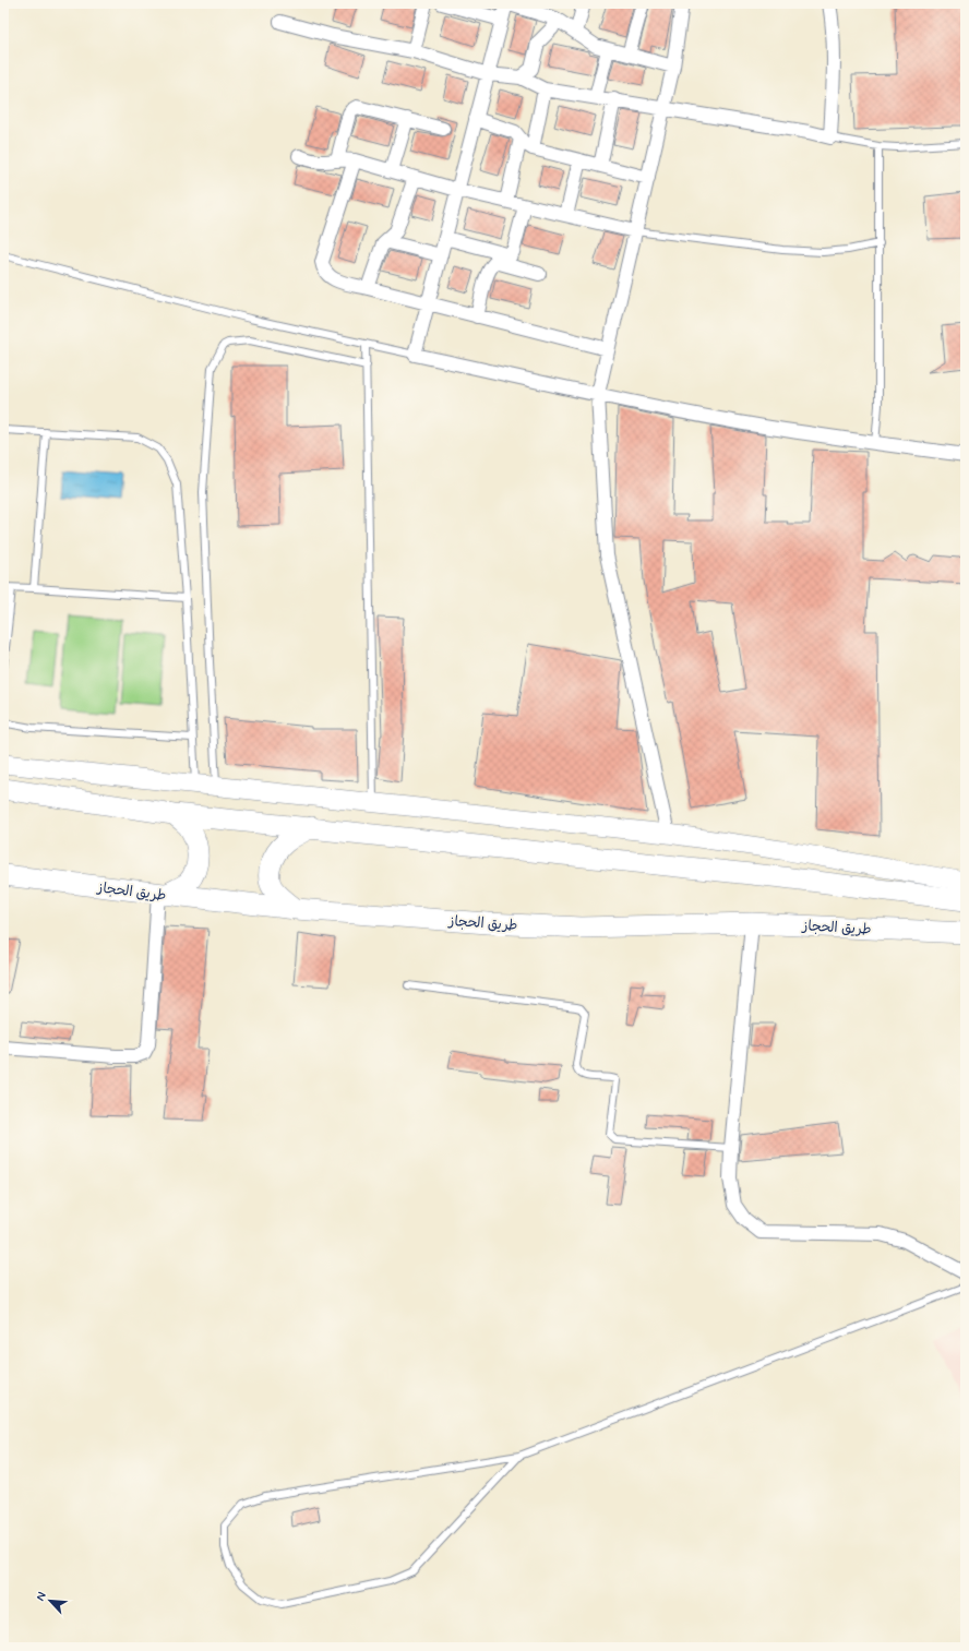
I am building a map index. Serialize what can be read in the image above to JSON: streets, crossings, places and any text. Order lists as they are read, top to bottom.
{
  "streets": {
    "main road": ["طريق الحجاز"]
  },
  "north": "top left"
}
